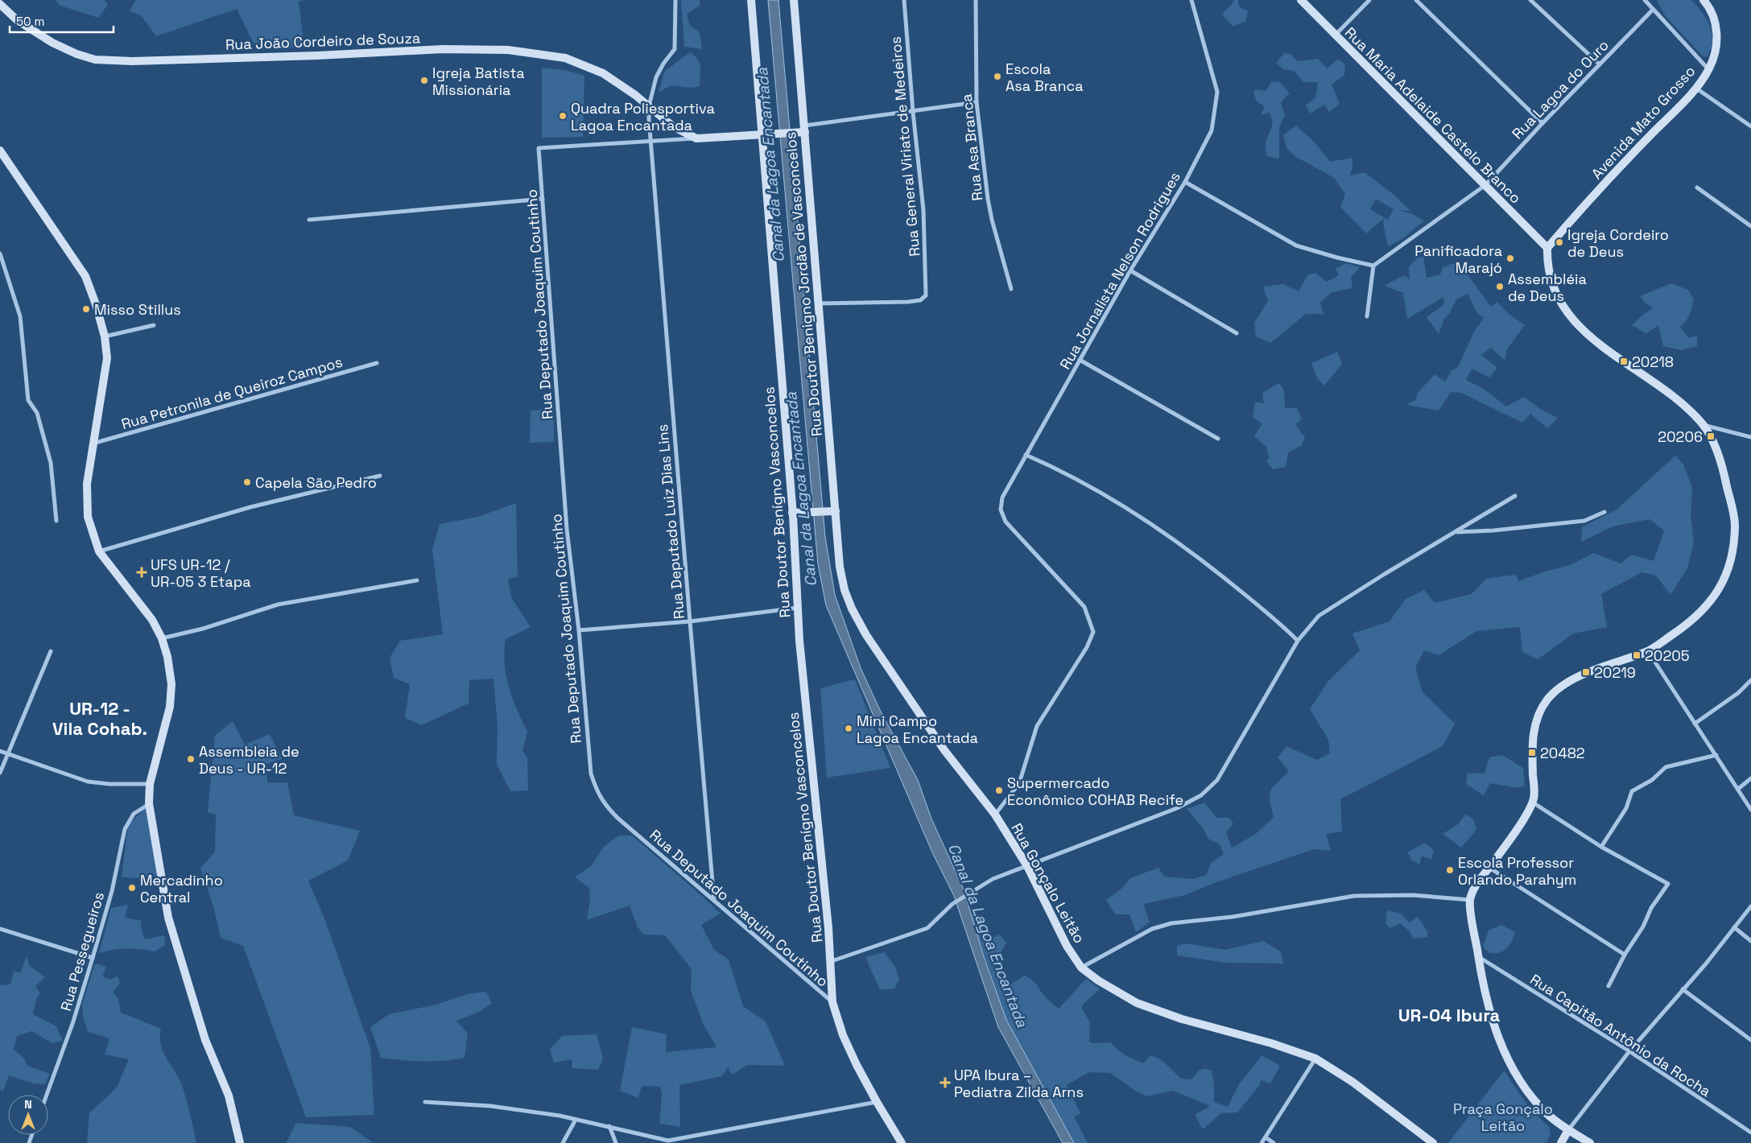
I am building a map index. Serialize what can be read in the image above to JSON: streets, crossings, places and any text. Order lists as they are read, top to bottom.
{
  "streets": {
    "main road": [
      "Rua João Cordeiro de Souza",
      "Rua Maria Adelaide Castelo Branco",
      "Avenida Mato Grosso",
      "Rua Doutor Benigno Jordão de Vasconcelos",
      "Rua Doutor Benígno Vasconcelos",
      "Rua Gonçalo Leitão"
    ],
    "street": [
      "Rua Lagoa do Ouro",
      "Rua General Viriato de Medeiros",
      "Rua Asa Branca",
      "Rua Jornalista Nelson Rodrigues",
      "Rua Deputado Joaquim Coutinho",
      "Rua Petronila de Queiroz Campos",
      "Rua Deputado Luiz Dias Lins",
      "Rua Pessegueiros",
      "Rua Capitão Antônio da Rocha"
    ]
  },
  "crossings": [
    ["Rua Lagoa do Ouro", "Rua Maria Adelaide Castelo Branco"],
    ["Rua Maria Adelaide Castelo Branco", "Avenida Mato Grosso"],
    ["Rua General Viriato de Medeiros", "Rua Doutor Benigno Jordão de Vasconcelos"],
    ["Rua Jornalista Nelson Rodrigues", "Rua Gonçalo Leitão"],
    ["Rua Doutor Benigno Jordão de Vasconcelos", "Rua Gonçalo Leitão"],
    ["Rua Deputado Joaquim Coutinho", "Rua Doutor Benígno Vasconcelos"],
    ["Rua Deputado Joaquim Coutinho", "Rua Deputado Luiz Dias Lins"]
  ],
  "districts": ["UR-12 - Vila Cohab.", "UR-04 Ibura"],
  "water": ["Canal da Lagoa Encantada"],
  "parks": ["Praça Gonçalo Leitão"],
  "places": {
    "other": [
      "Escola Asa Branca",
      "Igreja Batista Missionária",
      "Quadra Poliesportiva Lagoa Encantada",
      "Igreja Cordeiro de Deus",
      "Panificadora Marajó",
      "Assembléia de Deus",
      "Misso Stillus",
      "Capela São Pedro",
      "Mini Campo Lagoa Encantada",
      "Assembleia de Deus - UR-12",
      "Supermercado Econômico COHAB Recife",
      "Escola Professor Orlando Parahym",
      "Mercadinho Central"
    ],
    "transit": [
      "20218",
      "20206",
      "20205",
      "20219",
      "20482"
    ],
    "health": ["UFS UR-12 / UR-05 3 Etapa", "UPA Ibura – Pediatra Zilda Arns"]
  },
  "scale_bar": "50 m",
  "north": "top"
}
